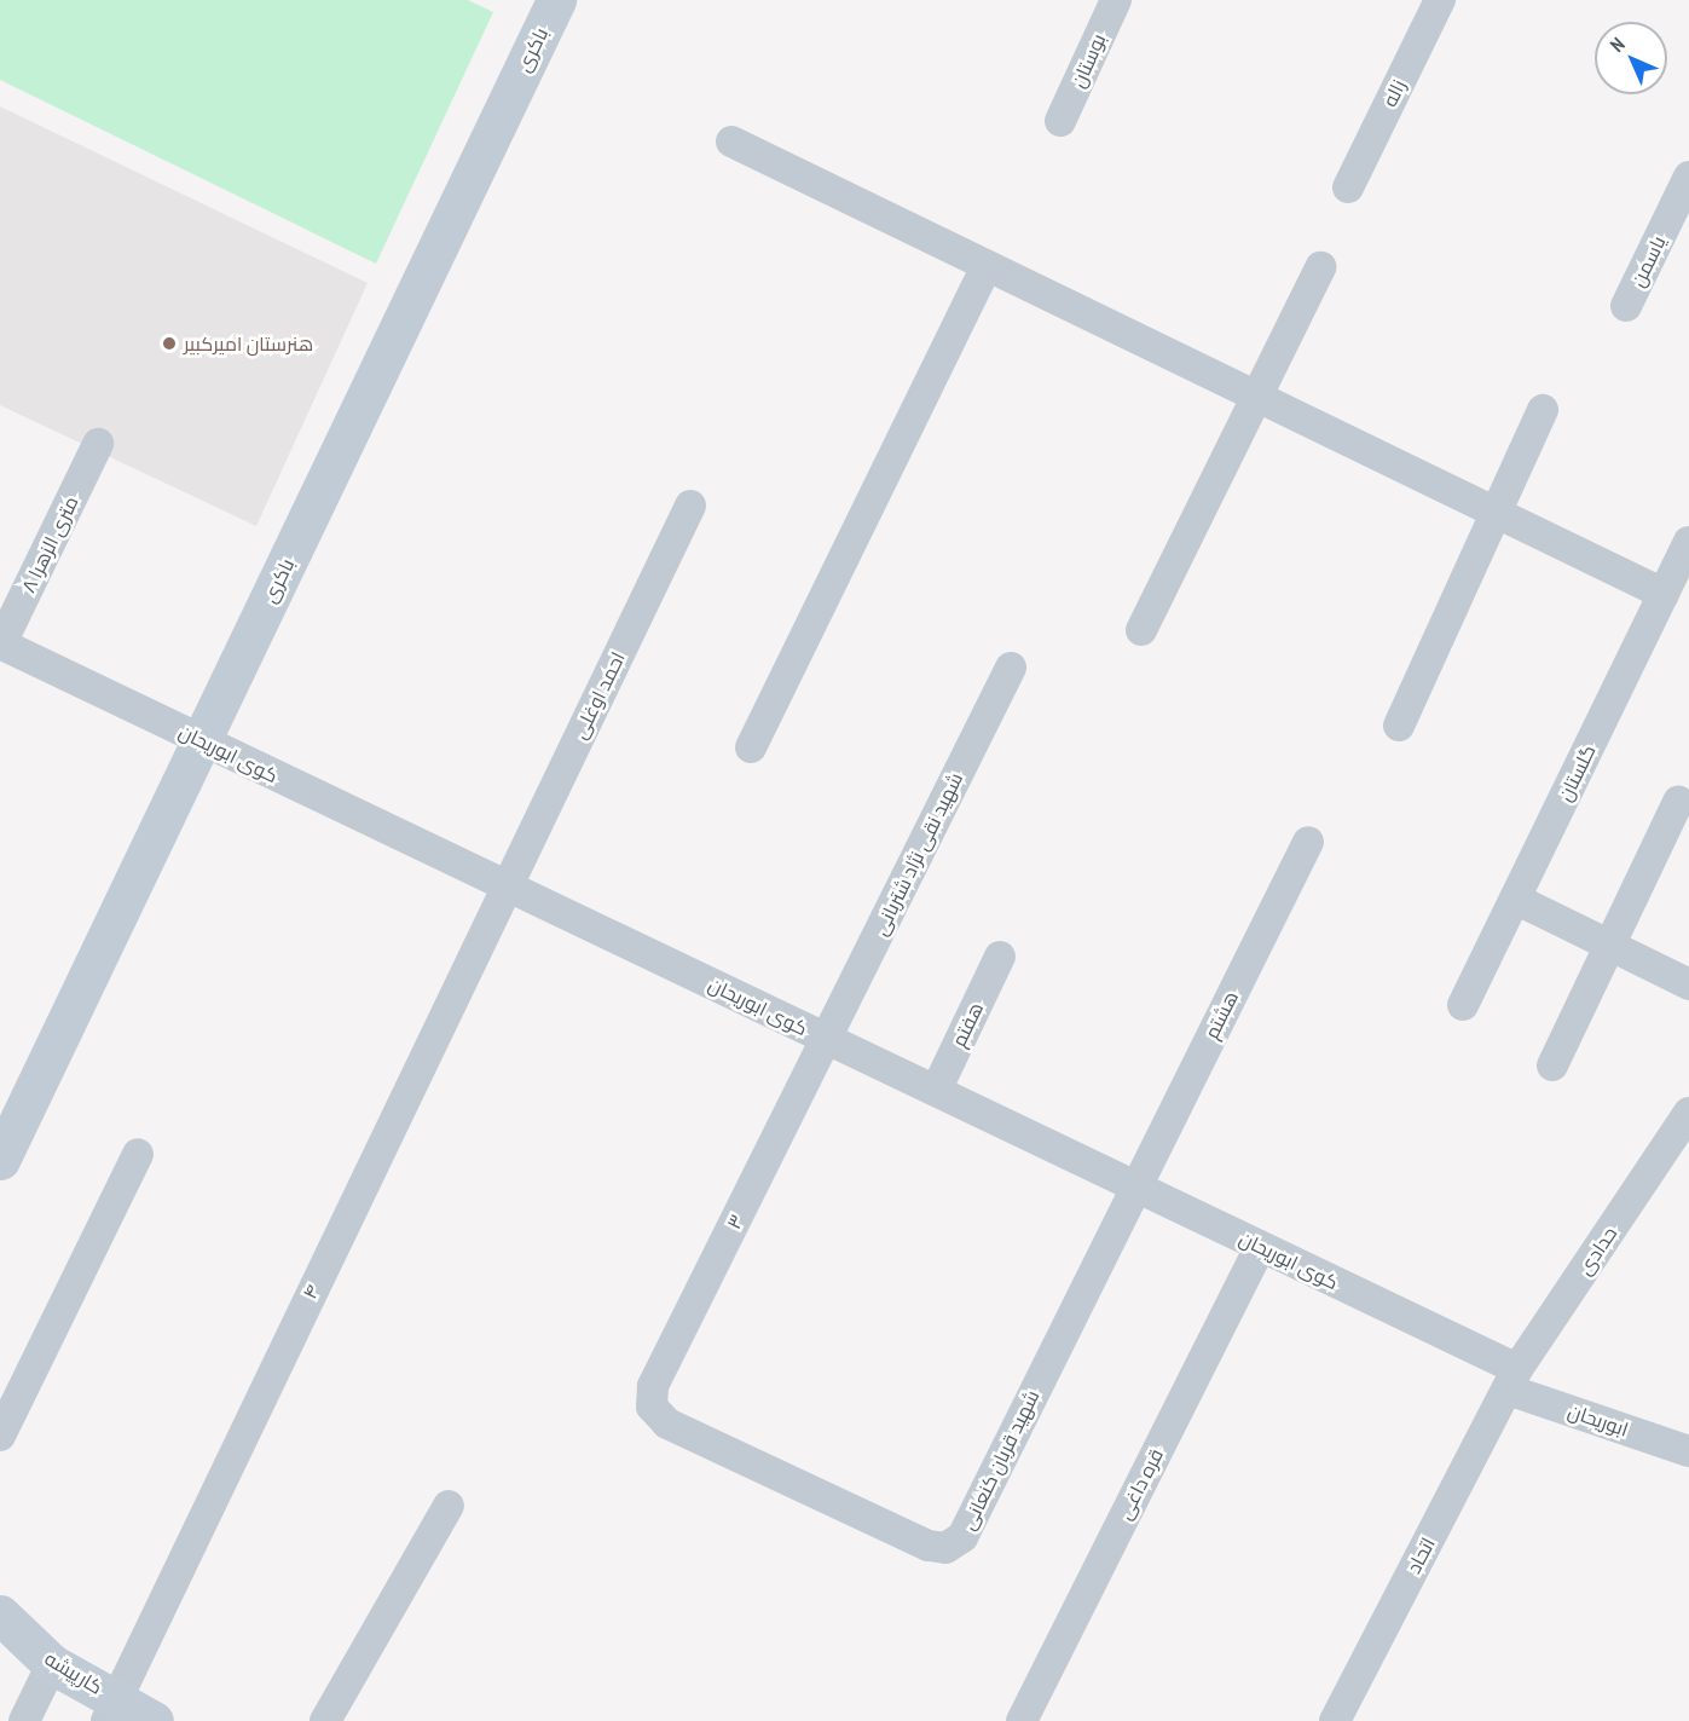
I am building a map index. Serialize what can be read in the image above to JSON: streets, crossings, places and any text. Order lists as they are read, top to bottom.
{
  "streets": {
    "street": [
      "باکری",
      "بوستان",
      "زاله",
      "یاسمن",
      "۸ متری الزهرا",
      "احمد اوغلی",
      "کوی ابوریحان",
      "گلستان",
      "شهید نقی نژاد شتربانی",
      "هشتم",
      "هفتم",
      "۳",
      "حدادی",
      "۴",
      "ابوریحان",
      "شهید قربان کنعانی",
      "قره داغی",
      "اتحاد",
      "کارپیشه"
    ]
  },
  "crossings": [
    ["باکری", "کوی ابوریحان"],
    ["۸ متری الزهرا", "کوی ابوریحان"],
    ["احمد اوغلی", "کوی ابوریحان"],
    ["احمد اوغلی", "۴"],
    ["کوی ابوریحان", "شهید نقی نژاد شتربانی"],
    ["کوی ابوریحان", "هشتم"],
    ["کوی ابوریحان", "هفتم"],
    ["کوی ابوریحان", "۳"],
    ["کوی ابوریحان", "حدادی"],
    ["کوی ابوریحان", "۴"],
    ["کوی ابوریحان", "ابوریحان"],
    ["کوی ابوریحان", "شهید قربان کنعانی"],
    ["کوی ابوریحان", "قره داغی"],
    ["کوی ابوریحان", "اتحاد"],
    ["شهید نقی نژاد شتربانی", "۳"],
    ["هشتم", "شهید قربان کنعانی"],
    ["۳", "شهید قربان کنعانی"],
    ["حدادی", "ابوریحان"],
    ["حدادی", "اتحاد"],
    ["۴", "کارپیشه"],
    ["ابوریحان", "اتحاد"]
  ],
  "places": ["هنرستان امیرکبیر"],
  "north": "top left"
}
